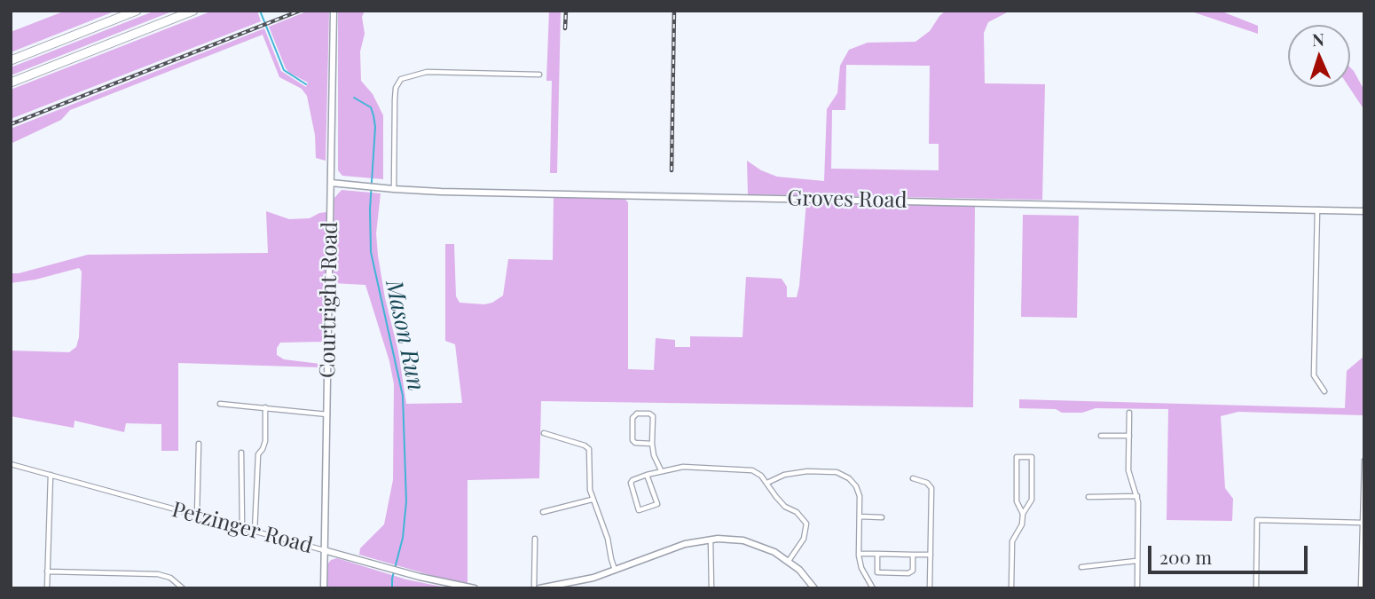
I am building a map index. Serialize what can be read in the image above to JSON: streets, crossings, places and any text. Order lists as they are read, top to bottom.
{
  "streets": {
    "street": ["Groves Road", "Courtright Road", "Petzinger Road"]
  },
  "crossings": [
    ["Groves Road", "Courtright Road"],
    ["Courtright Road", "Petzinger Road"]
  ],
  "water": ["Mason Run"],
  "scale_bar": "200 m",
  "north": "top"
}
